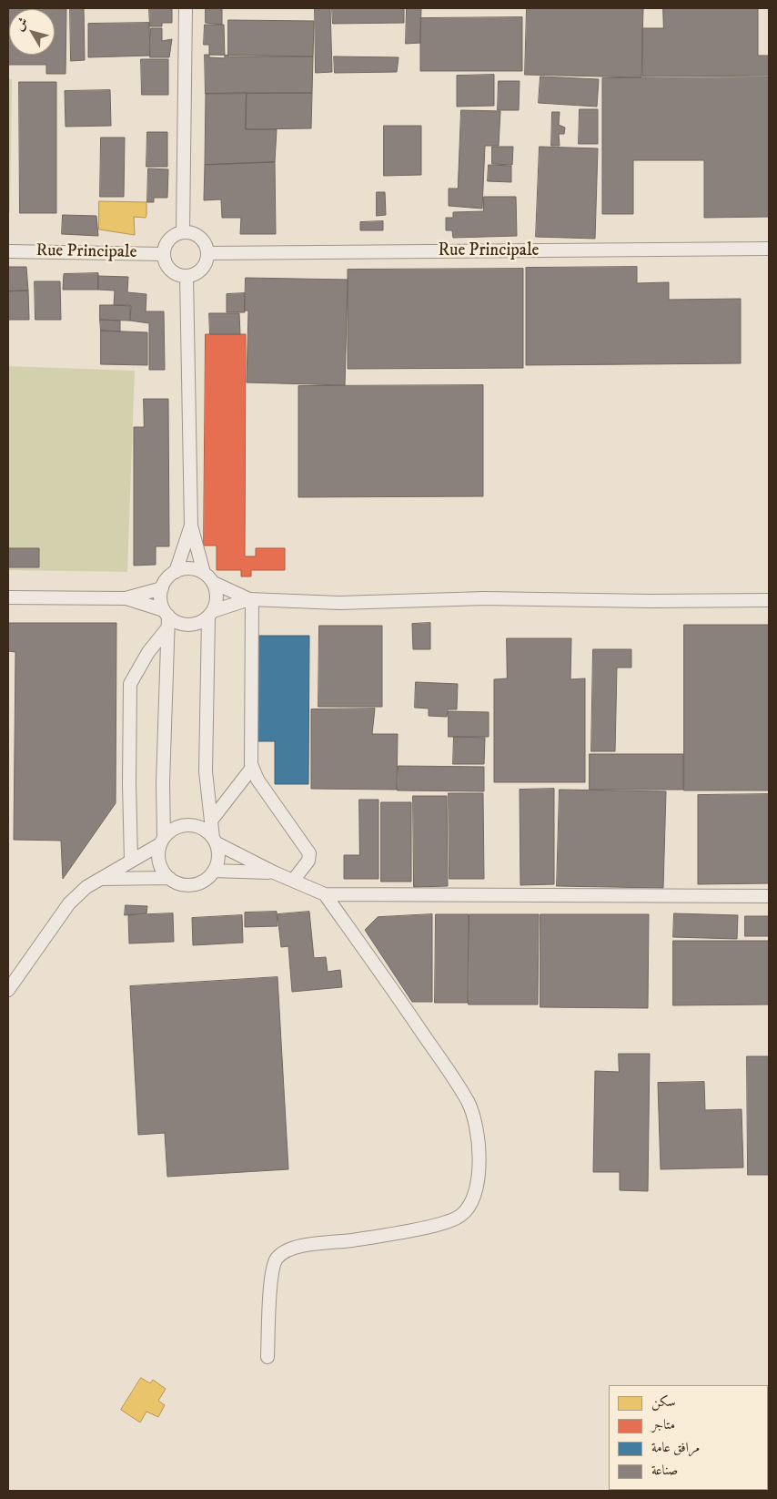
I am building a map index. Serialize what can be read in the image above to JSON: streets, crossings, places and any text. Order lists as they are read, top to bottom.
{
  "streets": {
    "street": ["Rue Principale"]
  },
  "legend": [
    "سكن",
    "متاجر",
    "مرافق عامة",
    "صناعة"
  ],
  "north": "top left"
}
